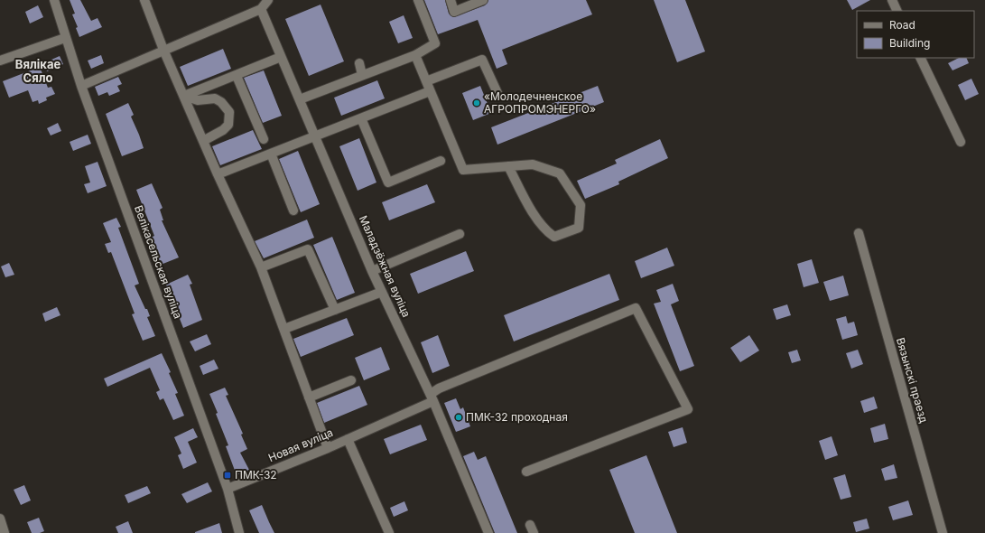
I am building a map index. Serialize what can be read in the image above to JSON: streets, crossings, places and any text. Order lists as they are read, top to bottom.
{
  "streets": {
    "street": [
      "Велікасельская вуліца",
      "Маладзёжная вуліца",
      "Вязынскі праезд",
      "Новая вуліца"
    ]
  },
  "crossings": [
    ["Велікасельская вуліца", "Новая вуліца"]
  ],
  "districts": ["Вялікае Сяло"],
  "places": {
    "other": ["«Молодечненское АГРОПРОМЭНЕРГО»", "ПМК-32 проходная"],
    "transit": ["ПМК-32"]
  },
  "legend": ["Road", "Building"]
}
